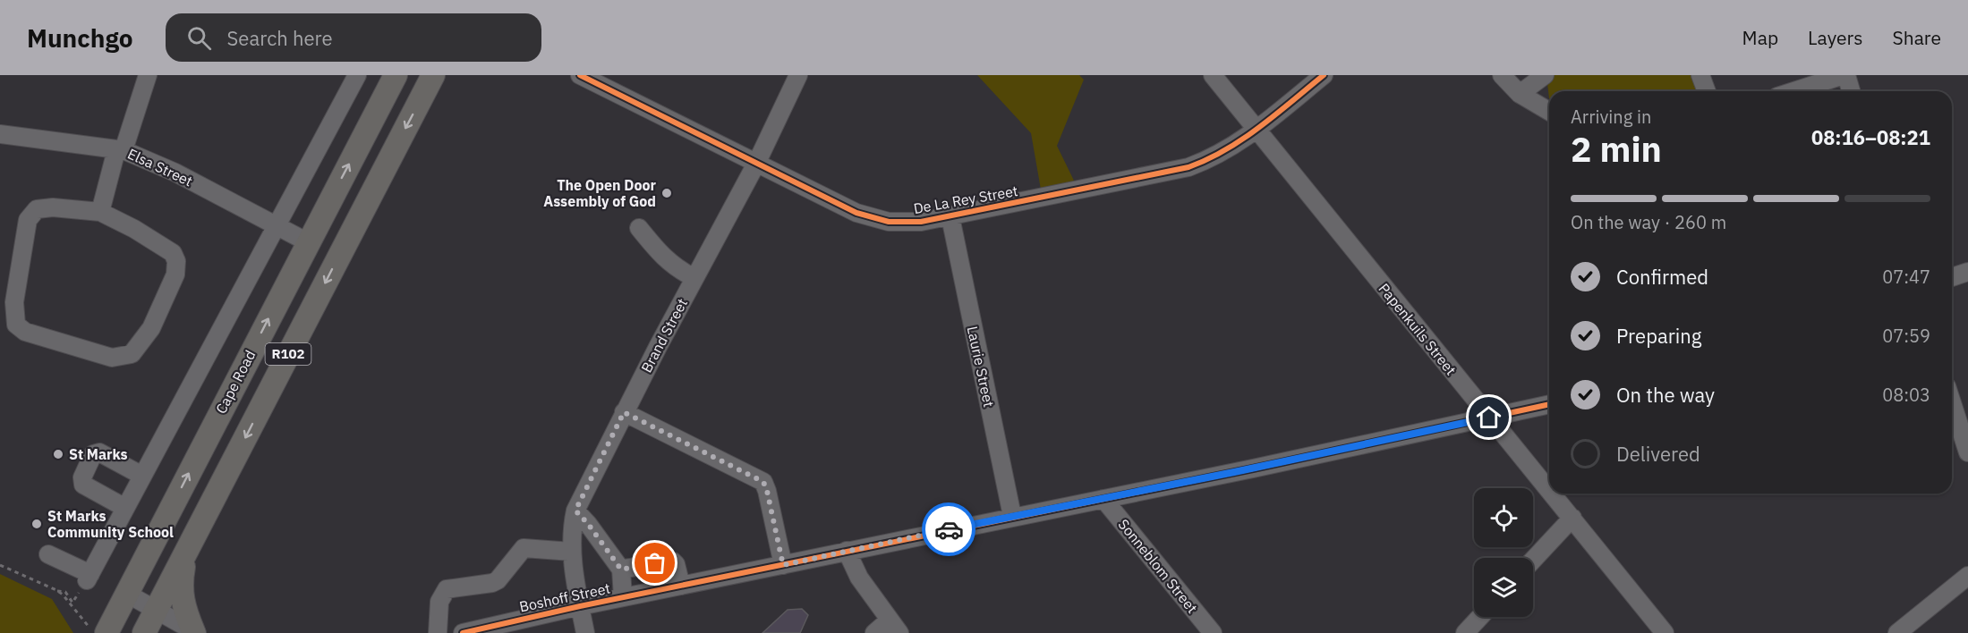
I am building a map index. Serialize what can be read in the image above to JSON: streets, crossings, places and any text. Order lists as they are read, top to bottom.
{
  "streets": {
    "main road": ["R102", "Cape Road"],
    "street": [
      "Elsa Street",
      "De La Rey Street",
      "Papenkuils Street",
      "Brand Street",
      "Laurie Street",
      "Sonneblom Street",
      "Boshoff Street"
    ]
  },
  "crossings": [
    ["Elsa Street", "Cape Road"],
    ["De La Rey Street", "Papenkuils Street"],
    ["De La Rey Street", "Brand Street"],
    ["De La Rey Street", "Laurie Street"],
    ["Papenkuils Street", "Boshoff Street"],
    ["Brand Street", "Boshoff Street"],
    ["Laurie Street", "Boshoff Street"],
    ["Sonneblom Street", "Boshoff Street"]
  ],
  "places": ["The Open Door Assembly of God", "St Marks", "St Marks Community School"],
  "page": {
    "header": "Munchgo",
    "search": "Search here",
    "nav": ["Map", "Layers", "Share"],
    "heading": ["2 min", "Arriving in", "08:16–08:21"],
    "bar": "On the way · 260 m",
    "list": [
      ["Confirmed", "07:47"],
      ["Preparing", "07:59"],
      ["On the way", "08:03"],
      "Delivered"
    ]
  }
}
